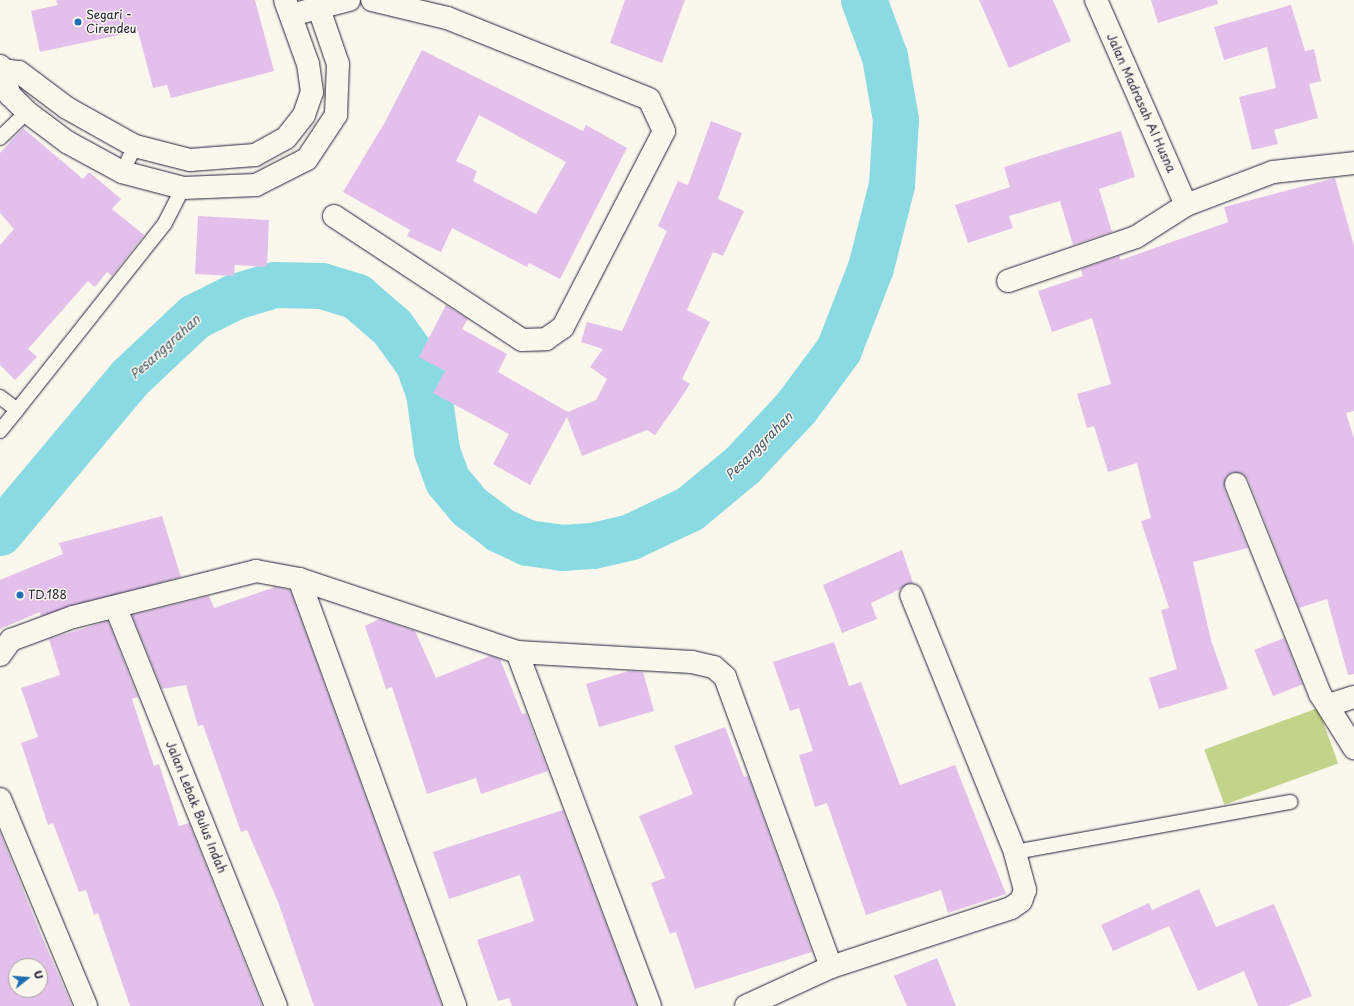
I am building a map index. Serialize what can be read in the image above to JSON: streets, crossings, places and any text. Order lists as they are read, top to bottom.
{
  "streets": {
    "street": ["Jalan Madrasah Al Husna", "Jalan Lebak Bulus Indah"]
  },
  "water": ["Pesanggrahan"],
  "places": ["Segari - Cirendeu", "TD.188"],
  "north": "right"
}
